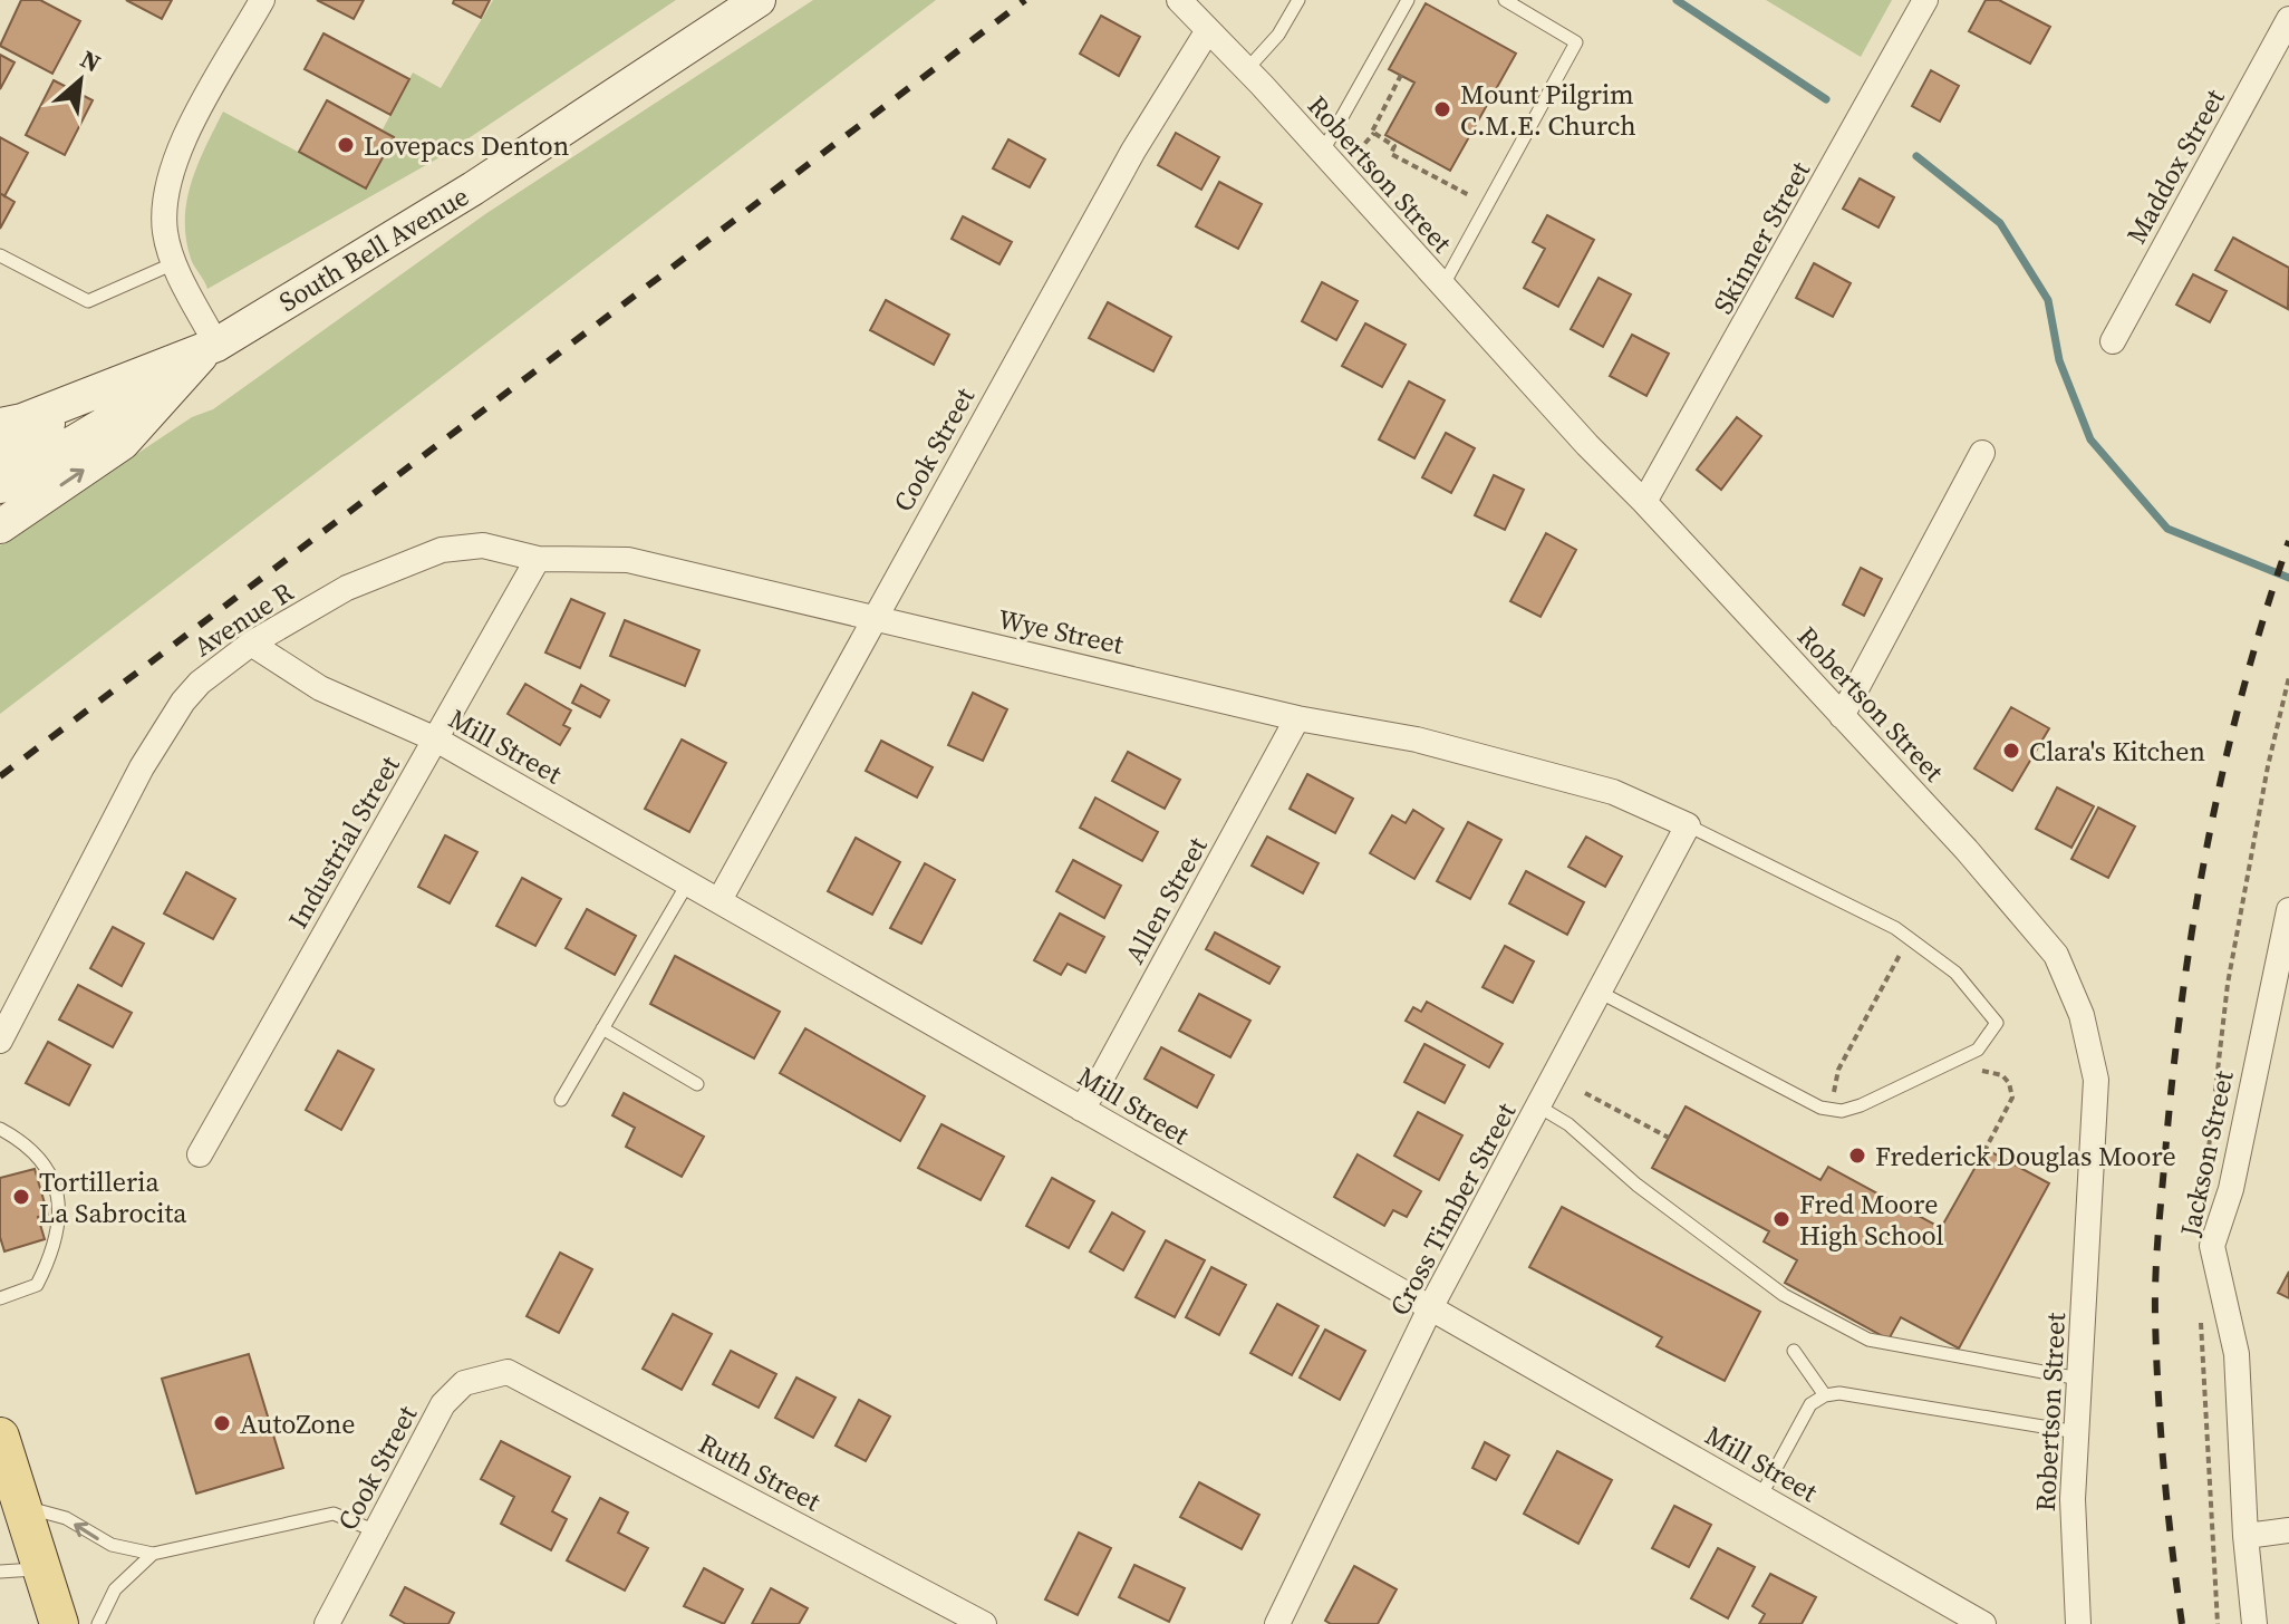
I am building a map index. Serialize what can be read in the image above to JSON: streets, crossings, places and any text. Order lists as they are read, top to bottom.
{
  "streets": {
    "main road": ["South Bell Avenue"],
    "street": [
      "Maddox Street",
      "Robertson Street",
      "Skinner Street",
      "Cook Street",
      "Avenue R",
      "Wye Street",
      "Mill Street",
      "Industrial Street",
      "Allen Street",
      "Jackson Street",
      "Cross Timber Street",
      "Ruth Street"
    ]
  },
  "crossings": [
    ["Robertson Street", "Skinner Street"],
    ["Robertson Street", "Cook Street"],
    ["Cook Street", "Wye Street"],
    ["Cook Street", "Mill Street"],
    ["Cook Street", "Ruth Street"],
    ["Avenue R", "Wye Street"],
    ["Avenue R", "Mill Street"],
    ["Wye Street", "Industrial Street"],
    ["Wye Street", "Allen Street"],
    ["Wye Street", "Cross Timber Street"],
    ["Mill Street", "Industrial Street"],
    ["Mill Street", "Allen Street"],
    ["Mill Street", "Cross Timber Street"]
  ],
  "places": [
    "Mount Pilgrim C.M.E. Church",
    "Lovepacs Denton",
    "Clara's Kitchen",
    "Frederick Douglas Moore",
    "Tortilleria La Sabrocita",
    "Fred Moore High School",
    "AutoZone"
  ],
  "north": "top right"
}
